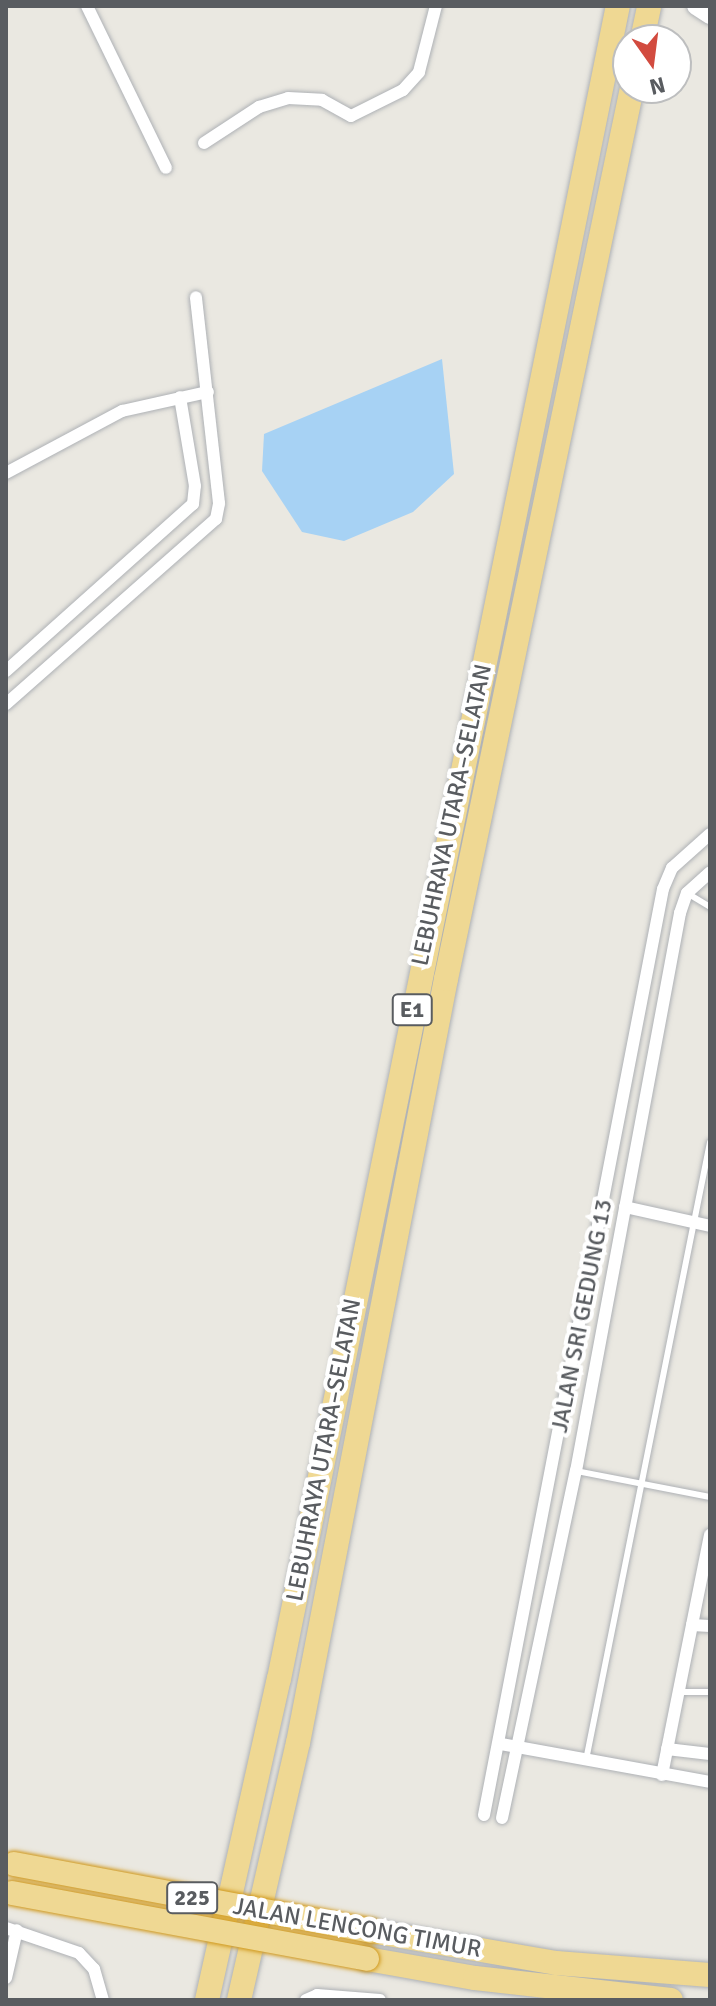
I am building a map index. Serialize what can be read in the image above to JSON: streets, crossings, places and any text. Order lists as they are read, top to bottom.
{
  "streets": {
    "highway": [
      "LEBUHRAYA UTARA–SELATAN",
      "E1",
      "225",
      "JALAN LENCONG TIMUR"
    ],
    "street": ["JALAN SRI GEDUNG 13"]
  },
  "north": "bottom"
}
